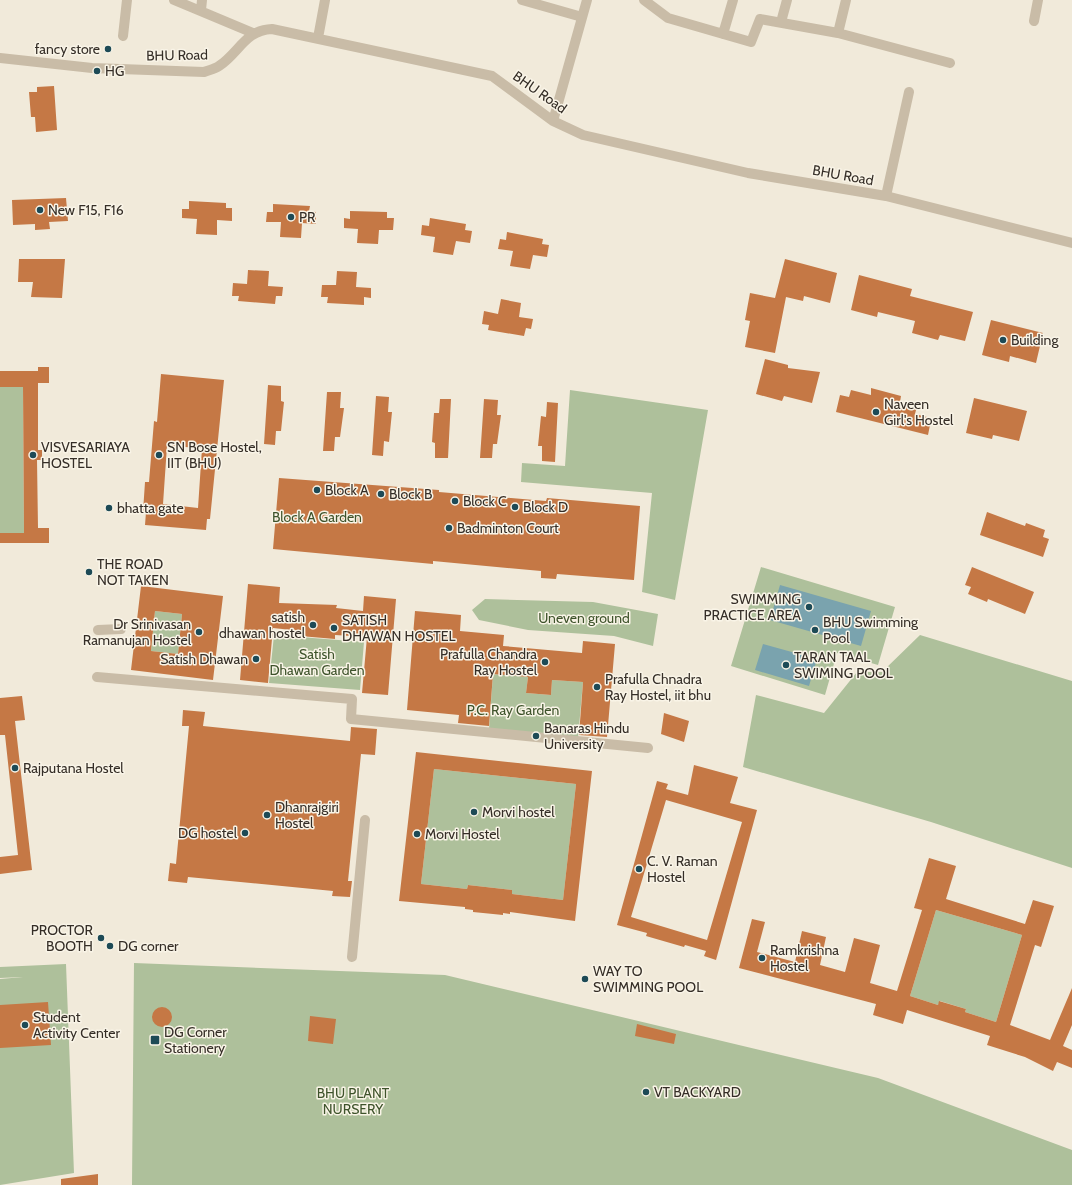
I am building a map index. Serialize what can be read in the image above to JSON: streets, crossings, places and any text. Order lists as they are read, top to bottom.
{
  "streets": {
    "street": ["BHU Road"]
  },
  "parks": [
    "Block A Garden",
    "Uneven ground",
    "Satish Dhawan Garden",
    "P.C. Ray Garden",
    "BHU PLANT NURSERY"
  ],
  "places": {
    "other": [
      "fancy store",
      "HG",
      "New F15, F16",
      "PR",
      "Building",
      "Naveen Girl's Hostel",
      "VISVESARIAYA HOSTEL",
      "SN Bose Hostel, IIT (BHU)",
      "Block A",
      "Block B",
      "Block C",
      "Block D",
      "bhatta gate",
      "Badminton Court",
      "THE ROAD NOT TAKEN",
      "SWIMMING PRACTICE AREA",
      "satish dhawan hostel",
      "SATISH DHAWAN HOSTEL",
      "BHU Swimming Pool",
      "Dr Srinivasan Ramanujan Hostel",
      "Satish Dhawan",
      "Prafulla Chandra Ray Hostel",
      "TARAN TAAL SWIMING POOL",
      "Prafulla Chnadra Ray Hostel, iit bhu",
      "Banaras Hindu University",
      "Rajputana Hostel",
      "Morvi hostel",
      "Dhanrajgiri Hostel",
      "DG hostel",
      "Morvi Hostel",
      "C. V. Raman Hostel",
      "PROCTOR BOOTH",
      "DG corner",
      "Ramkrishna Hostel",
      "WAY TO SWIMMING POOL",
      "Student Activity Center",
      "VT BACKYARD"
    ],
    "transit": ["DG Corner Stationery"]
  }
}
